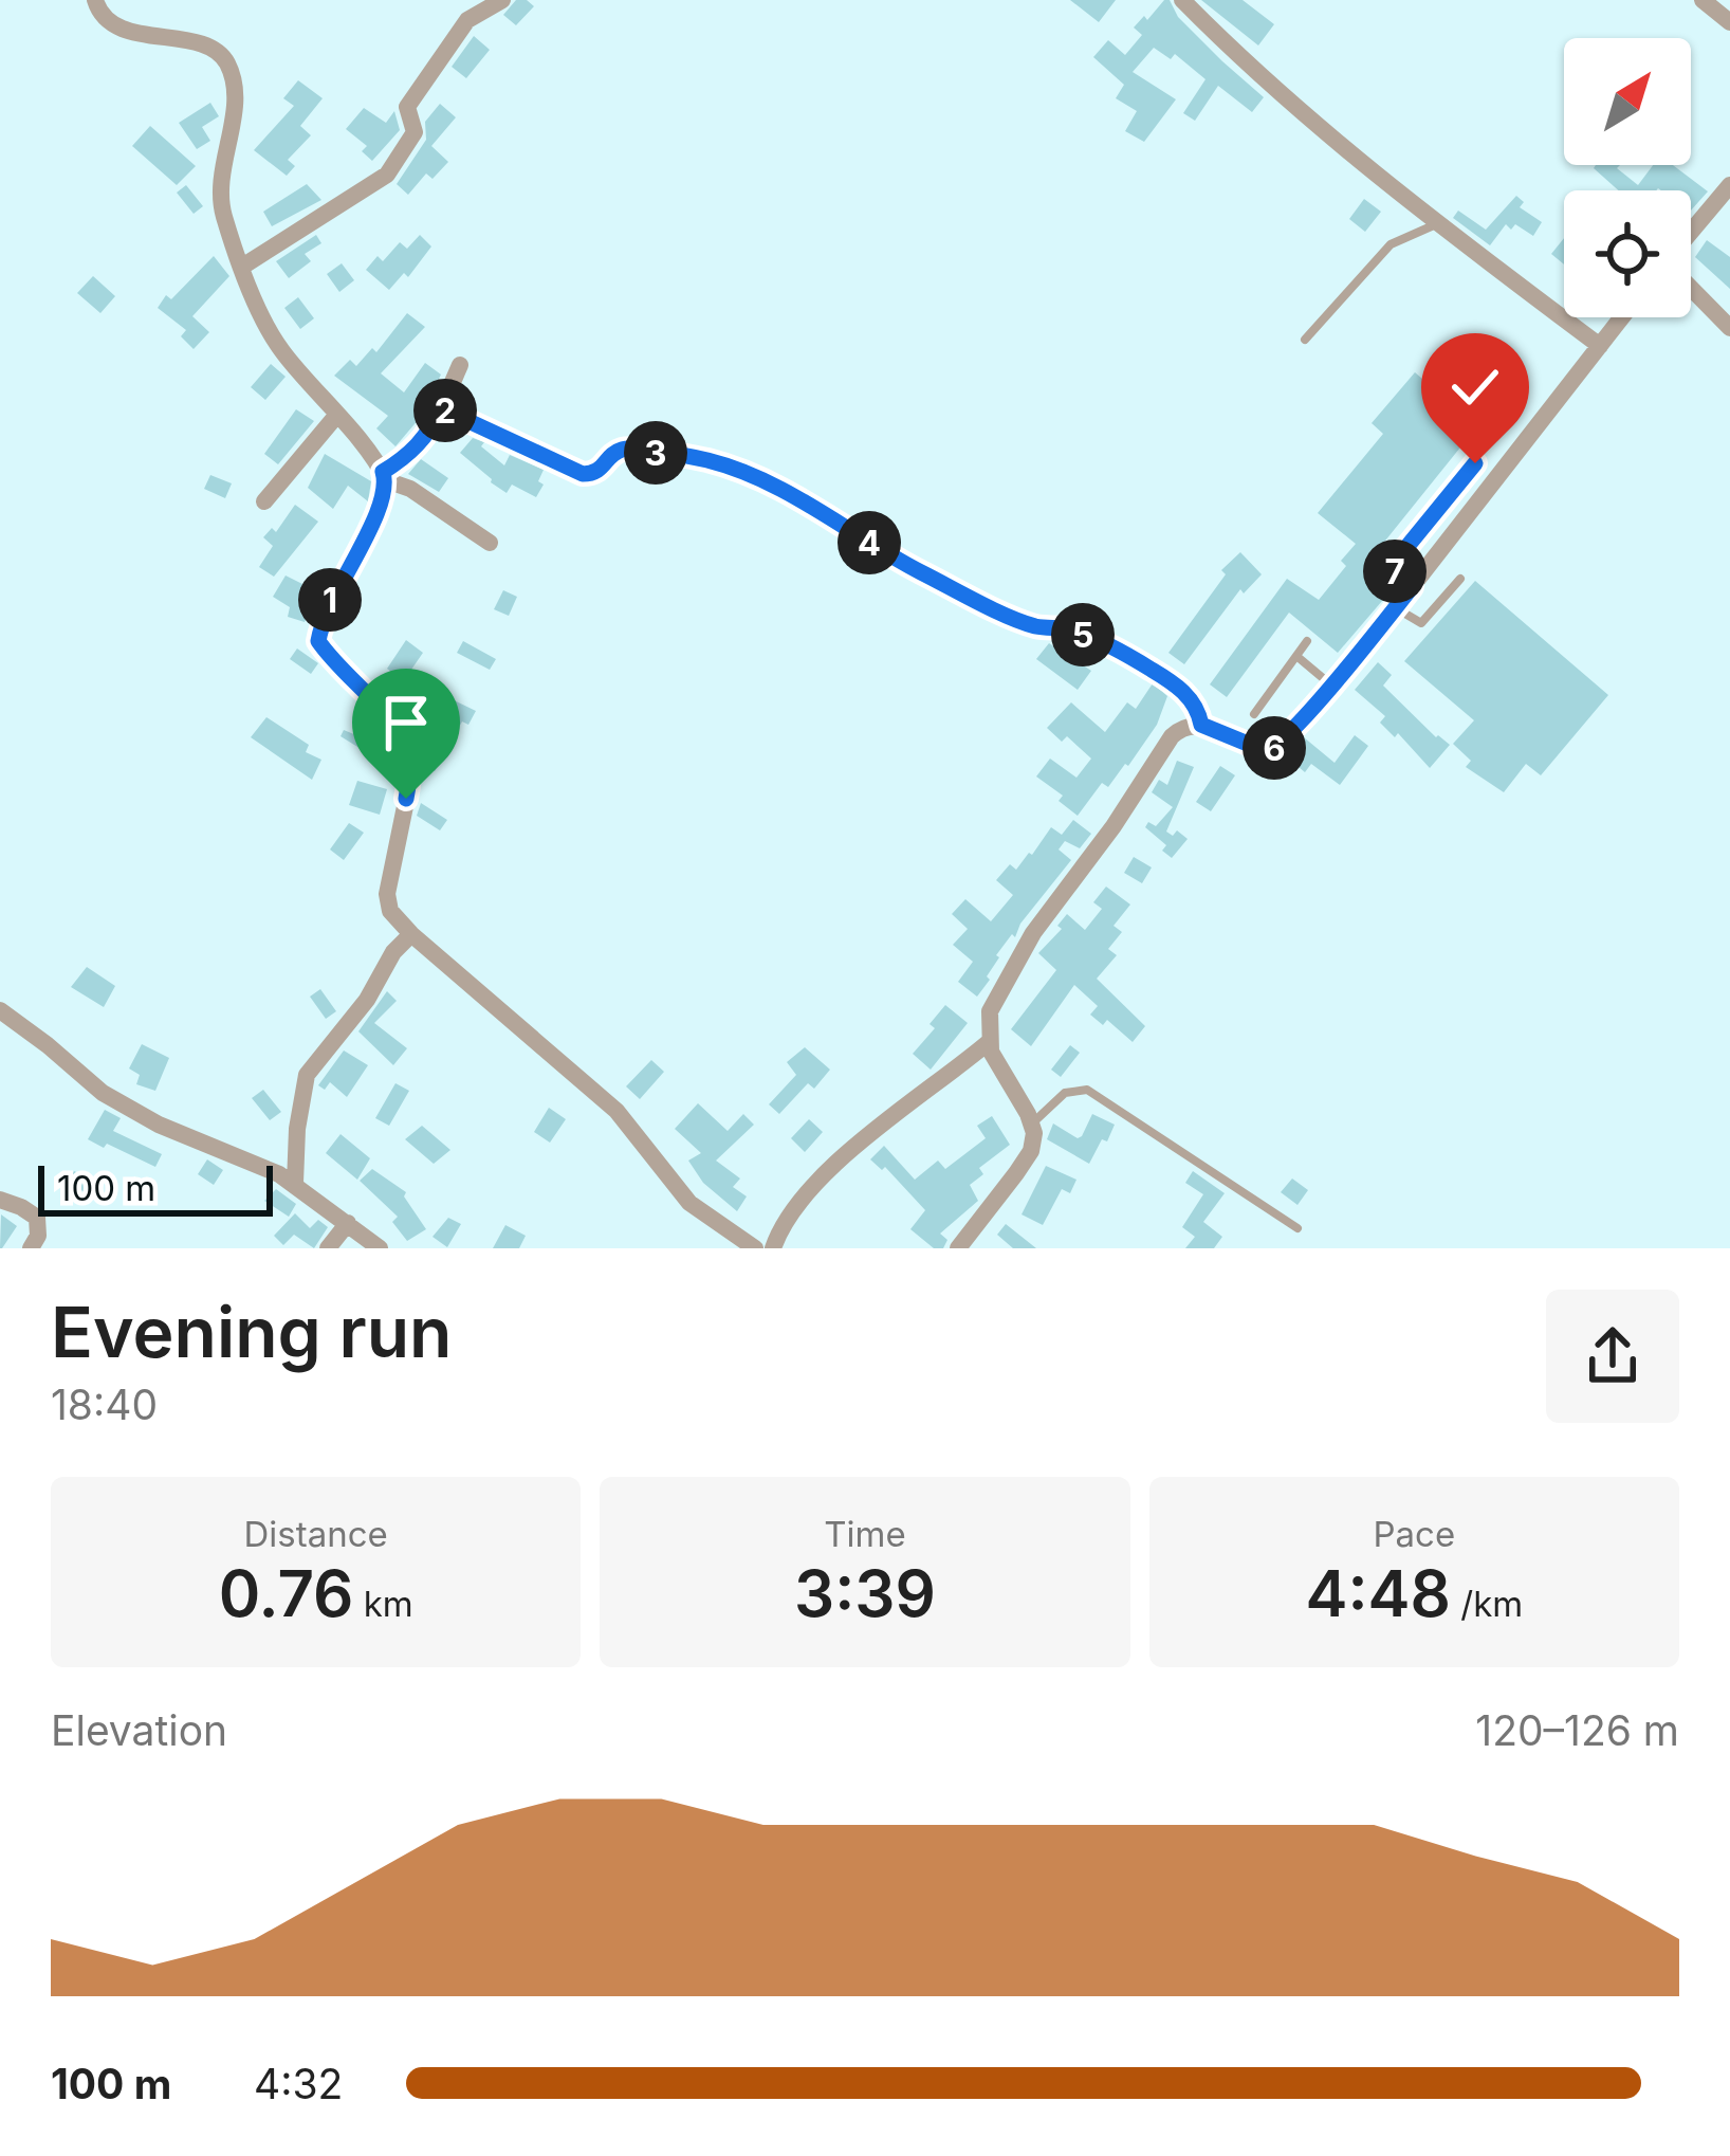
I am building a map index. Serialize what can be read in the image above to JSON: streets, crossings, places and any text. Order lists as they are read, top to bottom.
{
  "scale_bar": "100 m",
  "north": "top right",
  "page": {
    "pins": [
      "2",
      "3",
      "4",
      "7",
      "1",
      "5",
      "6"
    ],
    "scale": "100 m",
    "heading": ["Evening run", "18:40"],
    "stats": [
      ["Distance", "0.76 km"],
      ["Time", "3:39"],
      ["Pace", "4:48 /km"]
    ],
    "chart": ["Elevation", "120–126 m"],
    "list": [
      {
        "name": "100 m",
        "note": "4:32"
      }
    ]
  }
}
